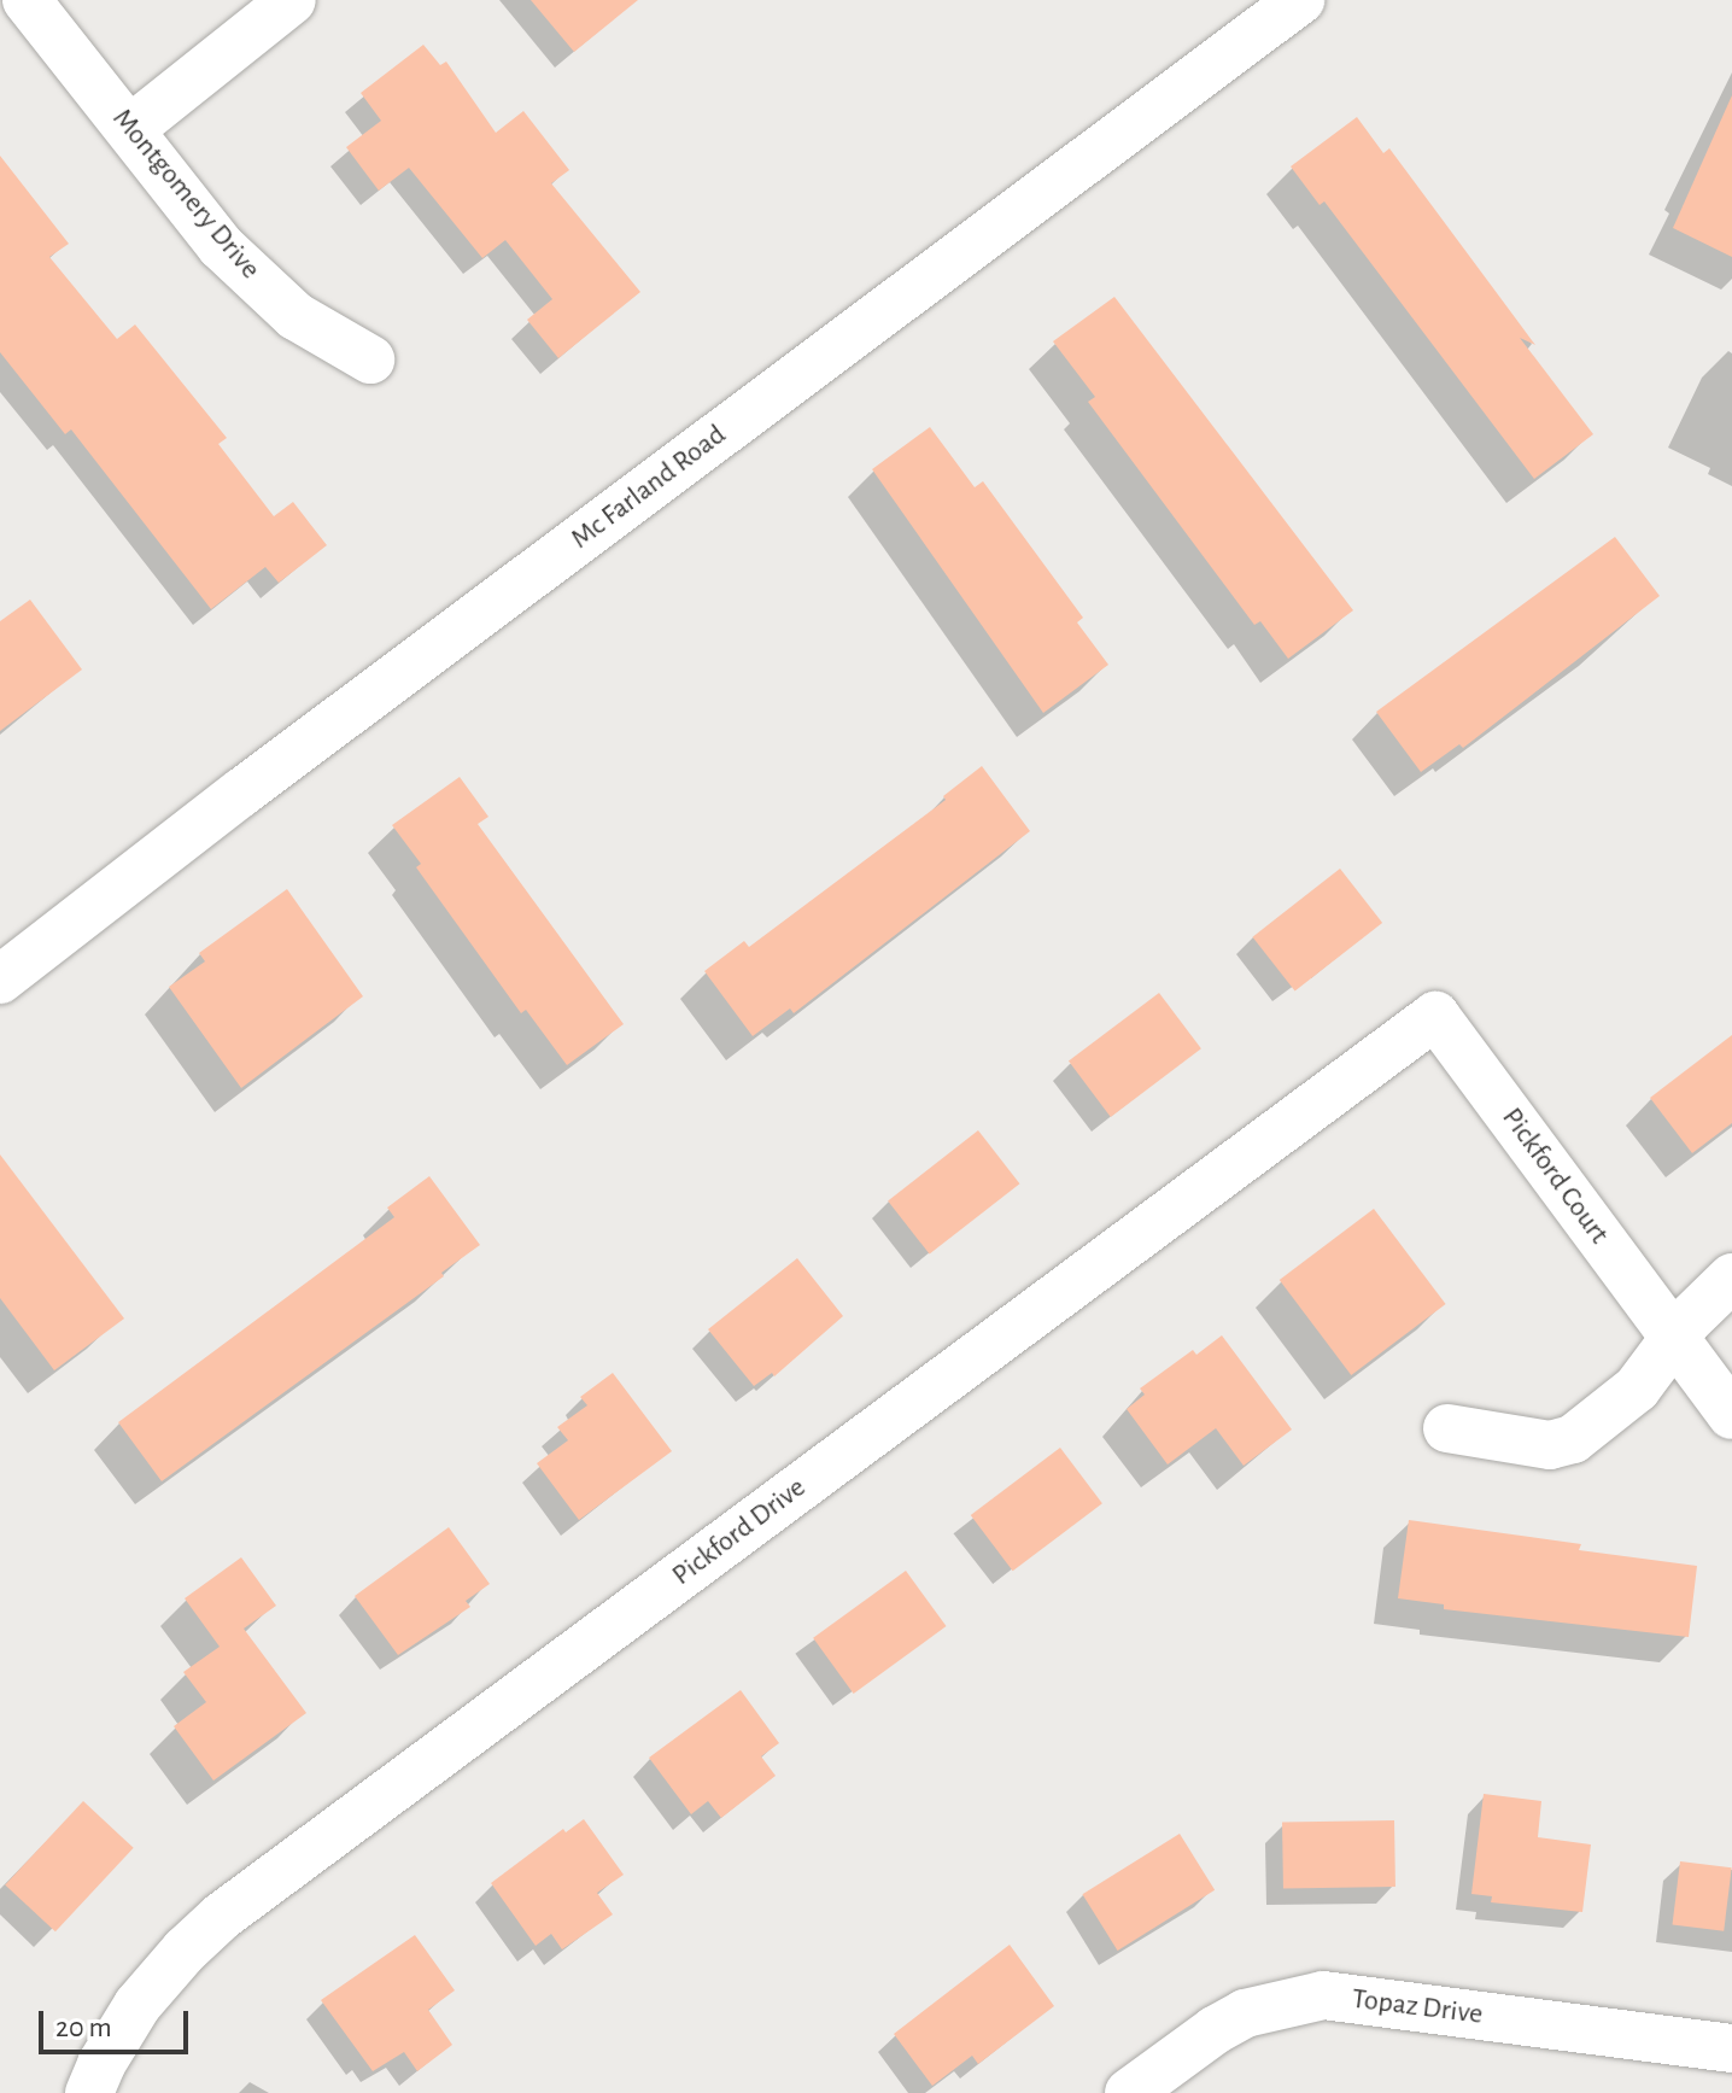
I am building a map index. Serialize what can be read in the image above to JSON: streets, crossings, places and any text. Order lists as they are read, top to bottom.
{
  "streets": {
    "street": [
      "Montgomery Drive",
      "Mc Farland Road",
      "Pickford Court",
      "Pickford Drive",
      "Topaz Drive"
    ]
  },
  "crossings": [
    ["Pickford Court", "Pickford Drive"]
  ],
  "scale_bar": "20 m"
}
